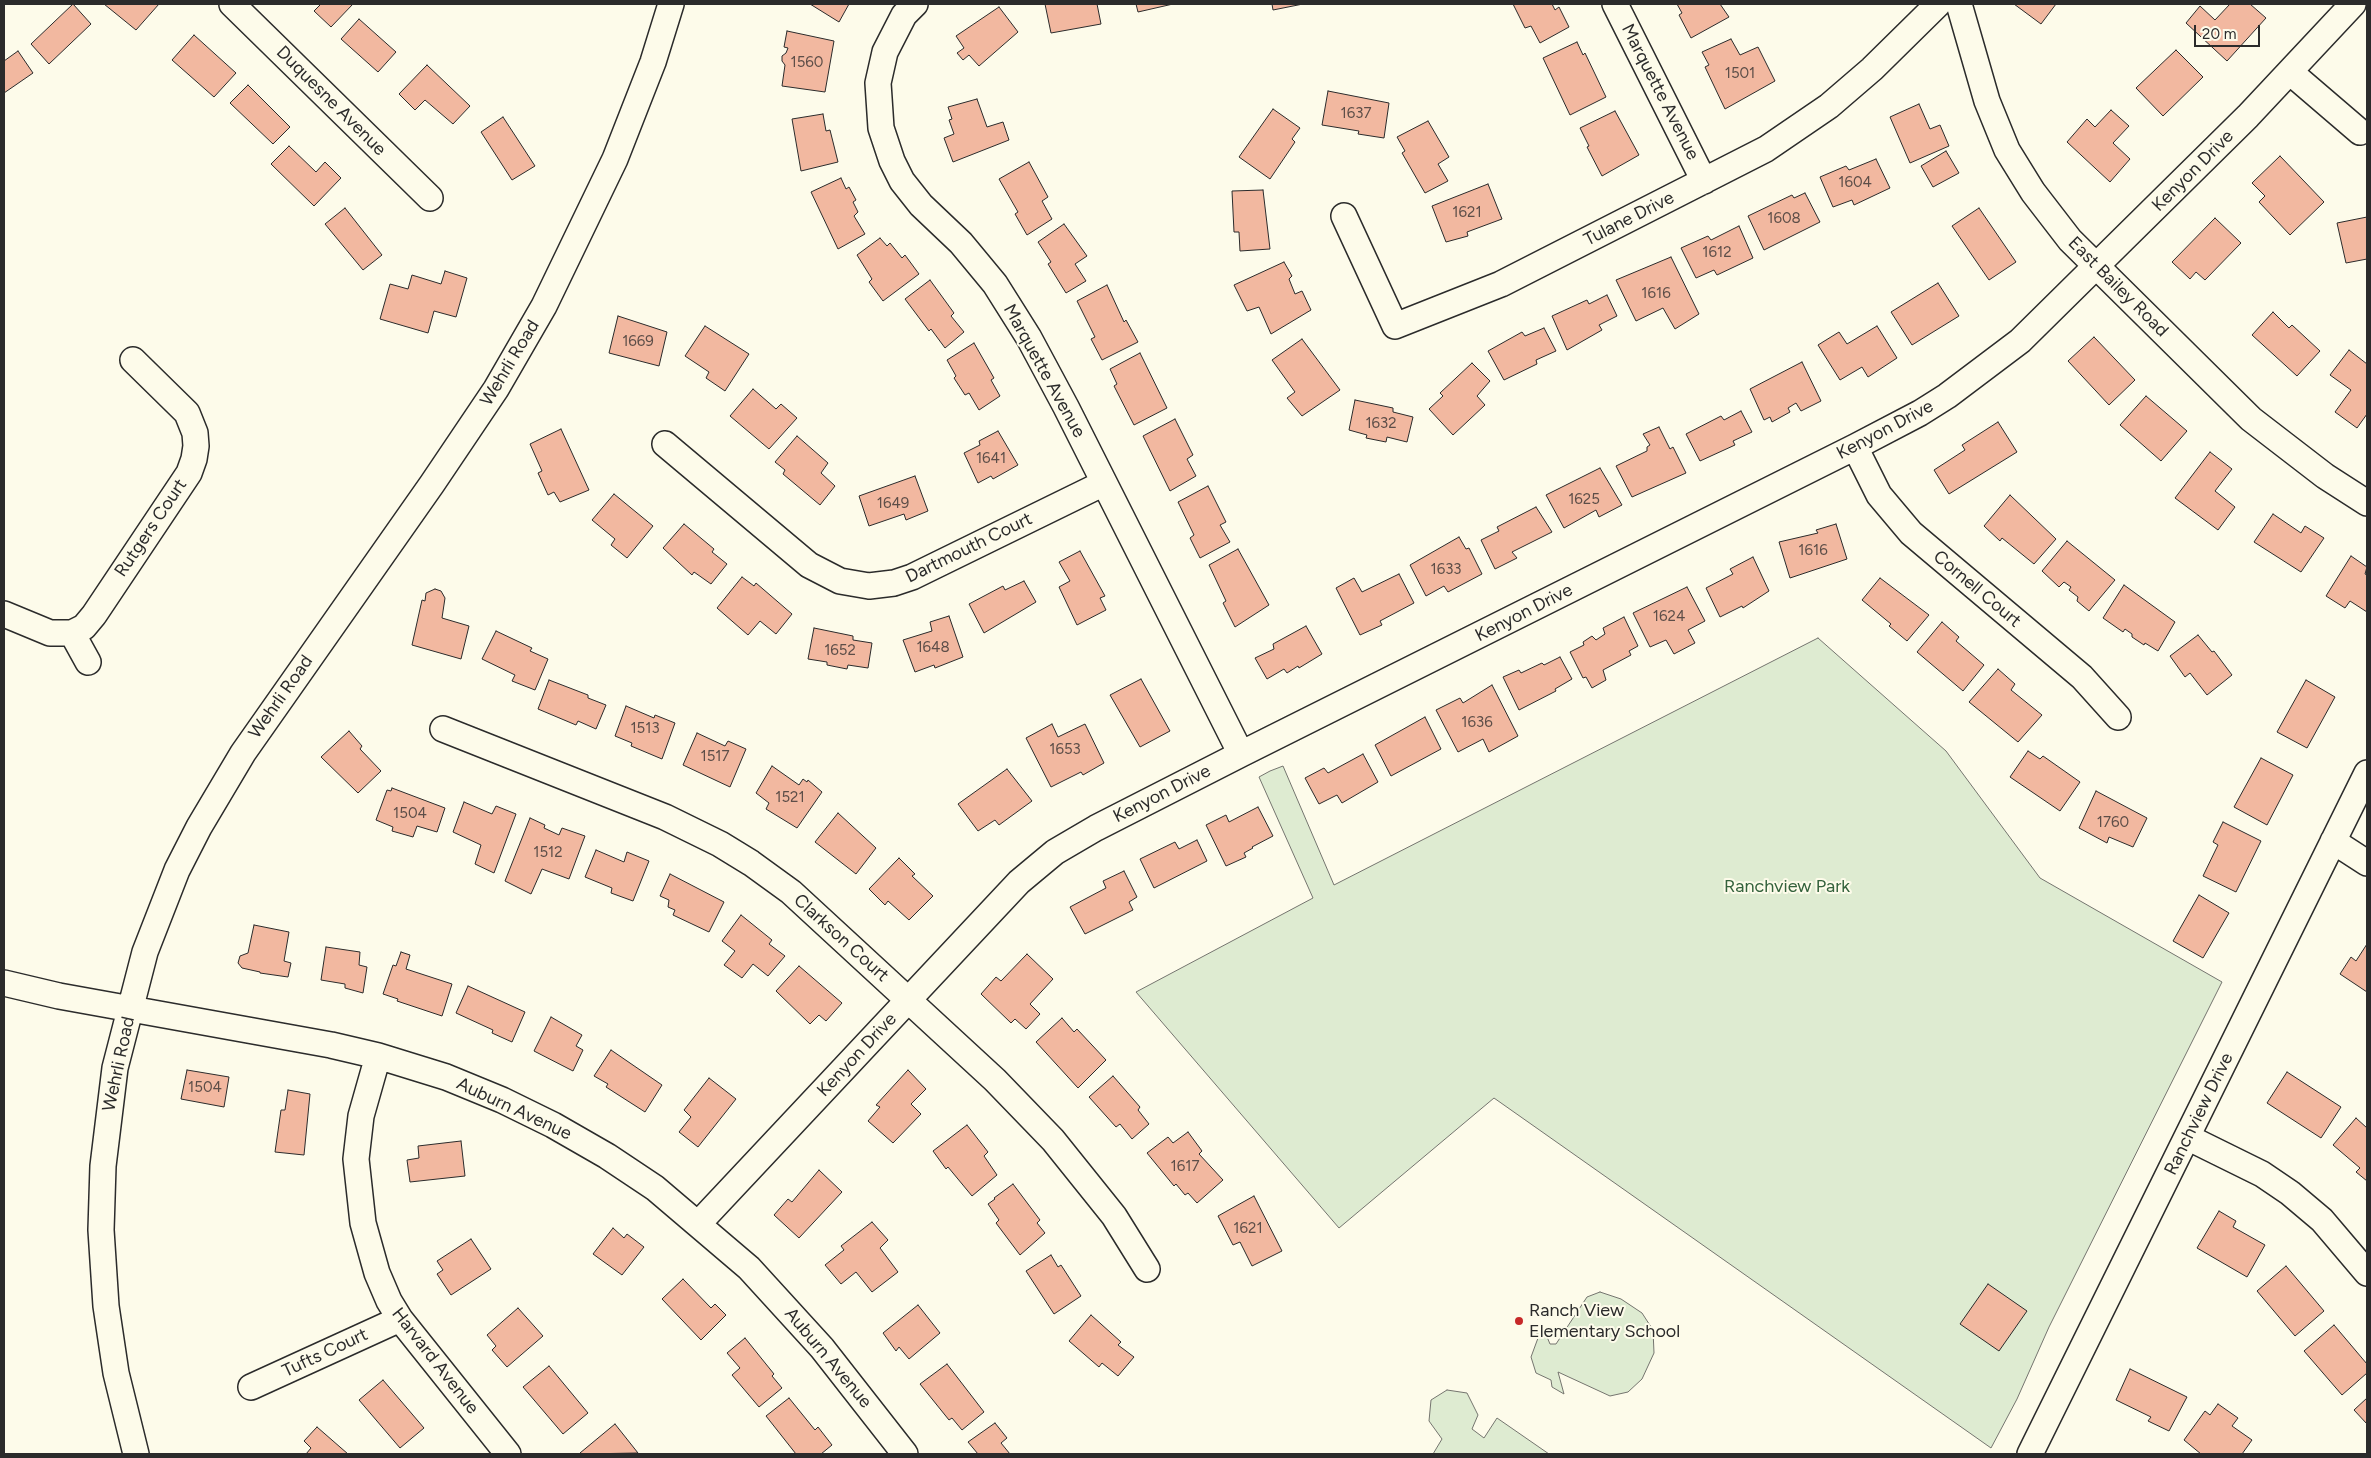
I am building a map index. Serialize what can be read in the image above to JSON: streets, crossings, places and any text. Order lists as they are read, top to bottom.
{
  "streets": {
    "street": [
      "Marquette Avenue",
      "Duquesne Avenue",
      "Kenyon Drive",
      "Tulane Drive",
      "East Bailey Road",
      "Wehrli Road",
      "Rutgers Court",
      "Dartmouth Court",
      "Cornell Court",
      "Clarkson Court",
      "Auburn Avenue",
      "Ranchview Drive",
      "Tufts Court",
      "Harvard Avenue"
    ]
  },
  "crossings": [
    ["Marquette Avenue", "Kenyon Drive"],
    ["Marquette Avenue", "Tulane Drive"],
    ["Marquette Avenue", "Dartmouth Court"],
    ["Kenyon Drive", "East Bailey Road"],
    ["Kenyon Drive", "Cornell Court"],
    ["Kenyon Drive", "Clarkson Court"],
    ["Kenyon Drive", "Auburn Avenue"],
    ["Wehrli Road", "Auburn Avenue"],
    ["Auburn Avenue", "Harvard Avenue"],
    ["Tufts Court", "Harvard Avenue"]
  ],
  "parks": ["Ranchview Park"],
  "places": ["Ranch View Elementary School"],
  "house_numbers": [
    "1560",
    "1501",
    "1637",
    "1604",
    "1621",
    "1608",
    "1612",
    "1616",
    "1669",
    "1632",
    "1641",
    "1625",
    "1649",
    "1616",
    "1633",
    "1624",
    "1648",
    "1652",
    "1636",
    "1513",
    "1653",
    "1517",
    "1521",
    "1504",
    "1760",
    "1512",
    "1504",
    "1617",
    "1621"
  ],
  "scale_bar": "20 m"
}
